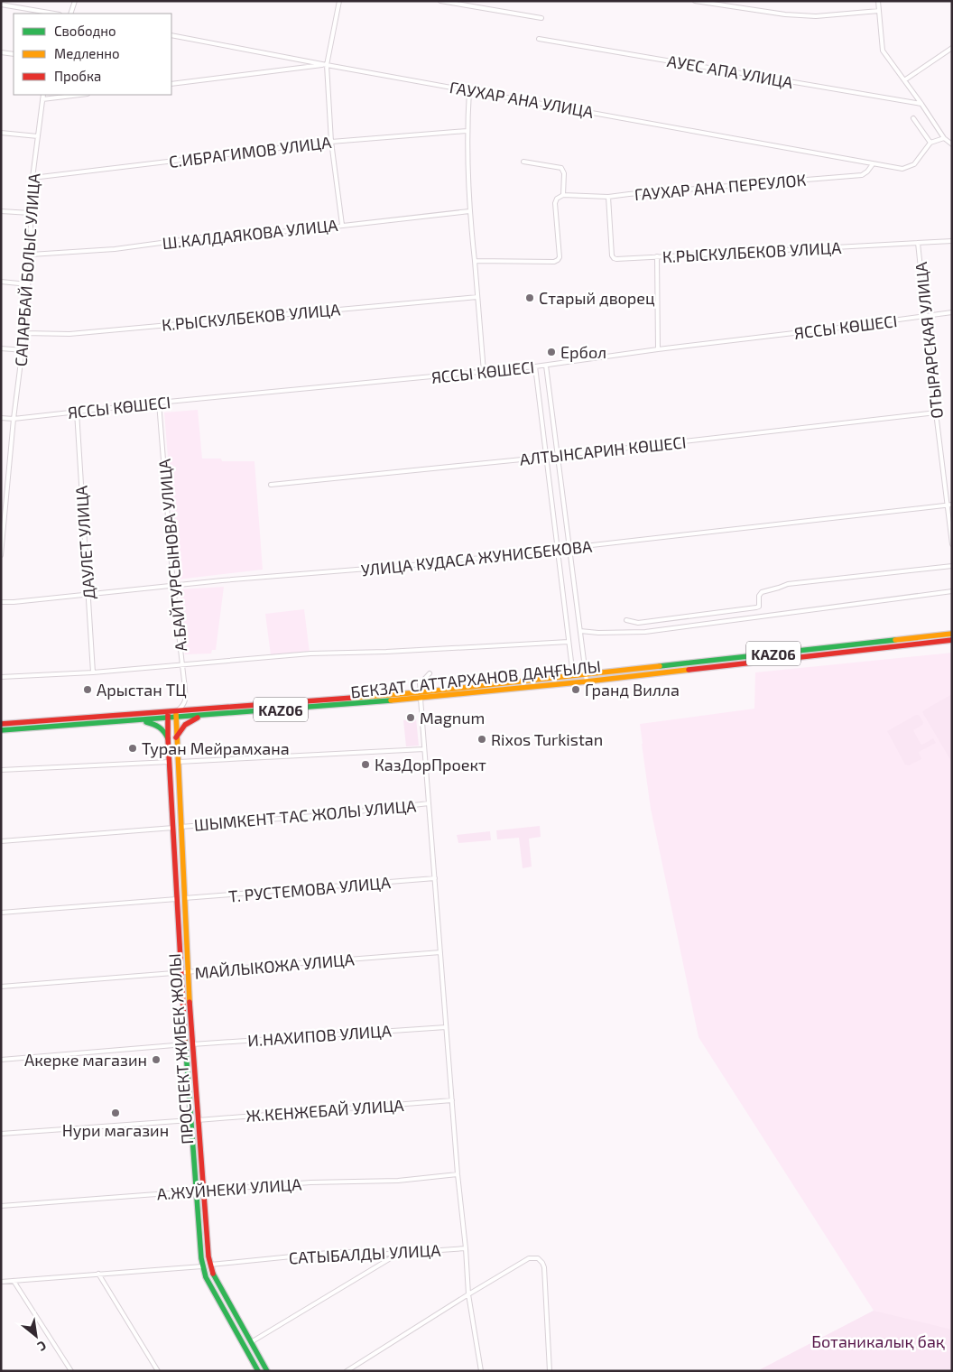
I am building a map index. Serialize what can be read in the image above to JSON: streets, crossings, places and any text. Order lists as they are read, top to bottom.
{
  "streets": {
    "main road": ["KАZ06", "БЕКЗАТ САТТАРХАНОВ ДАҢҒЫЛЫ", "ПРОСПЕКТ ЖИБЕК ЖОЛЫ"],
    "street": [
      "АУЕС АПА УЛИЦА",
      "ГАУХАР АНА УЛИЦА",
      "С.ИБРАГИМОВ УЛИЦА",
      "ГАУХАР АНА ПЕРЕУЛОК",
      "Ш.КАЛДАЯКОВА УЛИЦА",
      "К.РЫСКУЛБЕКОВ УЛИЦА",
      "САПАРБАЙ БОЛЫС УЛИЦА",
      "ЯССЫ КӨШЕСІ",
      "ОТЫРАРСКАЯ УЛИЦА",
      "АЛТЫНСАРИН КӨШЕСІ",
      "ДАУЛЕТ УЛИЦА",
      "А.БАЙТУРСЫНОВА УЛИЦА",
      "УЛИЦА КУДАСА ЖУНИСБЕКОВА",
      "ШЫМКЕНТ ТАС ЖОЛЫ УЛИЦА",
      "Т. РУСТЕМОВА УЛИЦА",
      "МАЙЛЫКОЖА УЛИЦА",
      "И.НАХИПОВ УЛИЦА",
      "Ж.КЕНЖЕБАЙ УЛИЦА",
      "А.ЖУЙНЕКИ УЛИЦА",
      "САТЫБАЛДЫ УЛИЦА"
    ]
  },
  "crossings": [
    ["ГАУХАР АНА УЛИЦА", "ГАУХАР АНА ПЕРЕУЛОК"],
    ["С.ИБРАГИМОВ УЛИЦА", "САПАРБАЙ БОЛЫС УЛИЦА"],
    ["ГАУХАР АНА ПЕРЕУЛОК", "К.РЫСКУЛБЕКОВ УЛИЦА"],
    ["Ш.КАЛДАЯКОВА УЛИЦА", "САПАРБАЙ БОЛЫС УЛИЦА"],
    ["К.РЫСКУЛБЕКОВ УЛИЦА", "САПАРБАЙ БОЛЫС УЛИЦА"],
    ["К.РЫСКУЛБЕКОВ УЛИЦА", "ОТЫРАРСКАЯ УЛИЦА"],
    ["САПАРБАЙ БОЛЫС УЛИЦА", "ЯССЫ КӨШЕСІ"],
    ["ЯССЫ КӨШЕСІ", "ОТЫРАРСКАЯ УЛИЦА"],
    ["ЯССЫ КӨШЕСІ", "ДАУЛЕТ УЛИЦА"],
    ["ЯССЫ КӨШЕСІ", "А.БАЙТУРСЫНОВА УЛИЦА"],
    ["ОТЫРАРСКАЯ УЛИЦА", "АЛТЫНСАРИН КӨШЕСІ"],
    ["ОТЫРАРСКАЯ УЛИЦА", "УЛИЦА КУДАСА ЖУНИСБЕКОВА"],
    ["ДАУЛЕТ УЛИЦА", "УЛИЦА КУДАСА ЖУНИСБЕКОВА"],
    ["А.БАЙТУРСЫНОВА УЛИЦА", "УЛИЦА КУДАСА ЖУНИСБЕКОВА"],
    ["А.БАЙТУРСЫНОВА УЛИЦА", "БЕКЗАТ САТТАРХАНОВ ДАҢҒЫЛЫ"],
    ["А.БАЙТУРСЫНОВА УЛИЦА", "ПРОСПЕКТ ЖИБЕК ЖОЛЫ"],
    ["БЕКЗАТ САТТАРХАНОВ ДАҢҒЫЛЫ", "ПРОСПЕКТ ЖИБЕК ЖОЛЫ"],
    ["ШЫМКЕНТ ТАС ЖОЛЫ УЛИЦА", "ПРОСПЕКТ ЖИБЕК ЖОЛЫ"],
    ["Т. РУСТЕМОВА УЛИЦА", "ПРОСПЕКТ ЖИБЕК ЖОЛЫ"],
    ["МАЙЛЫКОЖА УЛИЦА", "ПРОСПЕКТ ЖИБЕК ЖОЛЫ"],
    ["И.НАХИПОВ УЛИЦА", "ПРОСПЕКТ ЖИБЕК ЖОЛЫ"],
    ["ПРОСПЕКТ ЖИБЕК ЖОЛЫ", "Ж.КЕНЖЕБАЙ УЛИЦА"],
    ["ПРОСПЕКТ ЖИБЕК ЖОЛЫ", "А.ЖУЙНЕКИ УЛИЦА"],
    ["ПРОСПЕКТ ЖИБЕК ЖОЛЫ", "САТЫБАЛДЫ УЛИЦА"]
  ],
  "parks": ["Ботаникалық бақ"],
  "places": [
    "Старый дворец",
    "Ербол",
    "Арыстан ТЦ",
    "Гранд Вилла",
    "Magnum",
    "Rixos Turkistan",
    "Туран Мейрамхана",
    "КазДорПроект",
    "Акерке магазин",
    "Нури магазин"
  ],
  "legend": ["Свободно", "Медленно", "Пробка"],
  "north": "bottom right"
}
